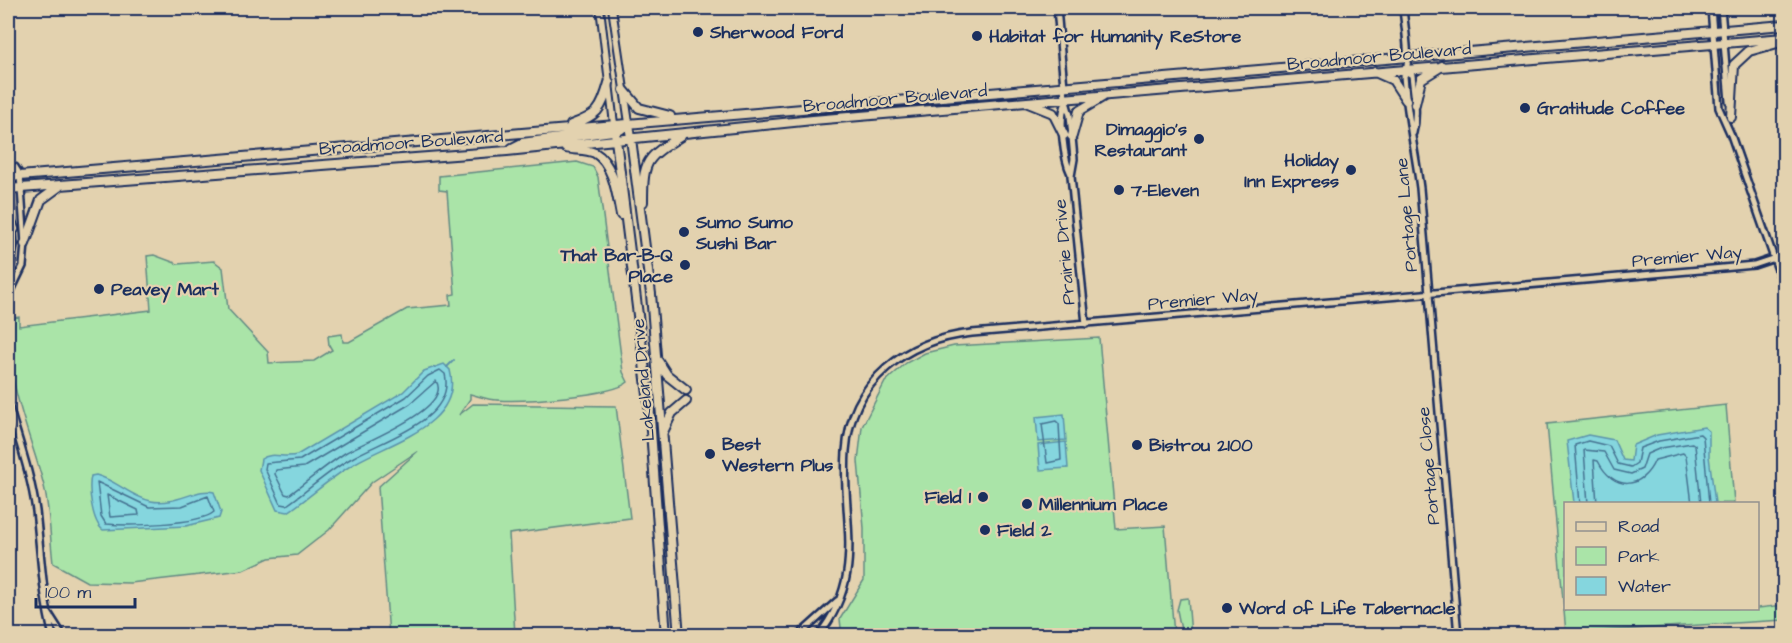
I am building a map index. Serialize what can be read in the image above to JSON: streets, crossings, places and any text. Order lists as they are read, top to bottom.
{
  "streets": {
    "main road": ["Broadmoor Boulevard", "Lakeland Drive"],
    "street": [
      "Portage Lane",
      "Prairie Drive",
      "Premier Way",
      "Portage Close"
    ]
  },
  "crossings": [
    ["Broadmoor Boulevard", "Portage Lane"],
    ["Broadmoor Boulevard", "Prairie Drive"],
    ["Broadmoor Boulevard", "Lakeland Drive"],
    ["Portage Lane", "Premier Way"],
    ["Portage Lane", "Portage Close"],
    ["Prairie Drive", "Premier Way"],
    ["Premier Way", "Portage Close"]
  ],
  "places": [
    "Sherwood Ford",
    "Habitat for Humanity ReStore",
    "Gratitude Coffee",
    "Dimaggio's Restaurant",
    "Holiday Inn Express",
    "7-Eleven",
    "Sumo Sumo Sushi Bar",
    "That Bar-B-Q Place",
    "Peavey Mart",
    "Bistrou 2100",
    "Best Western Plus",
    "Field 1",
    "Millennium Place",
    "Field 2",
    "Word of Life Tabernacle"
  ],
  "legend": ["Road", "Park", "Water"],
  "scale_bar": "100 m"
}
